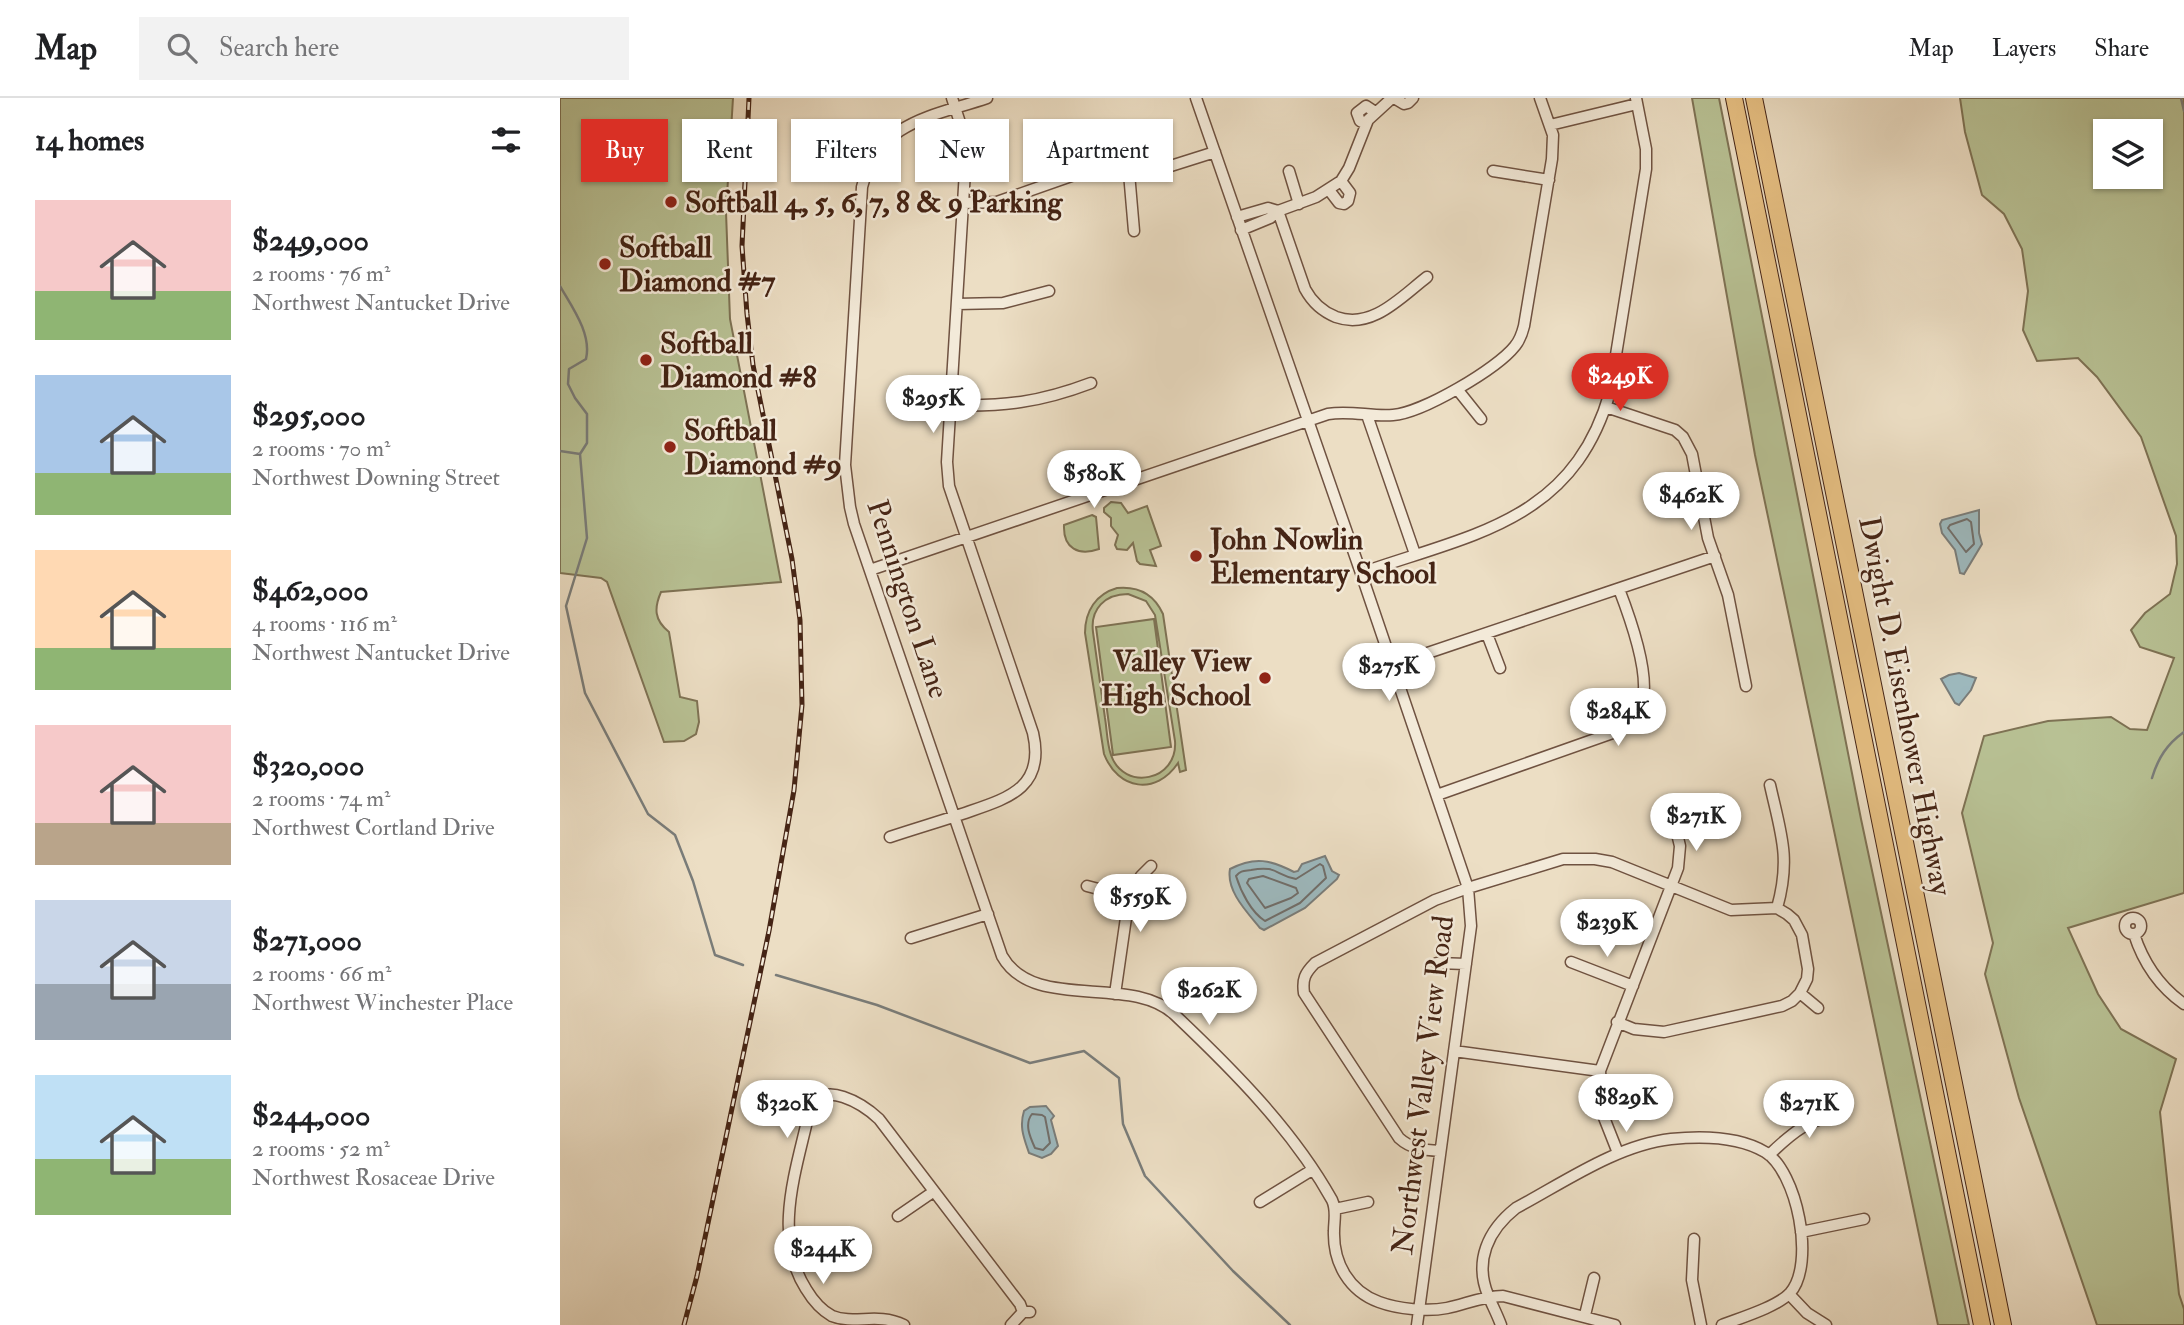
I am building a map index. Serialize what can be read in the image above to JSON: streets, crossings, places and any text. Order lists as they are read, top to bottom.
{
  "streets": {
    "highway": ["Dwight D. Eisenhower Highway"],
    "street": ["Pennington Lane", "Northwest Valley View Road"]
  },
  "places": [
    "Softball 4, 5, 6, 7, 8 & 9 Parking",
    "Softball Diamond #7",
    "Softball Diamond #8",
    "Softball Diamond #9",
    "John Nowlin Elementary School",
    "Valley View High School"
  ],
  "page": {
    "header": "Map",
    "search": "Search here",
    "nav": ["Map", "Layers", "Share"],
    "heading": "14 homes",
    "chip": [
      "Buy",
      "Rent",
      "Filters",
      "New",
      "Apartment"
    ],
    "list": [
      {
        "name": "$249,000",
        "note": "2 rooms · 76 m² · Northwest Nantucket Drive"
      },
      {
        "name": "$295,000",
        "note": "2 rooms · 70 m² · Northwest Downing Street"
      },
      {
        "name": "$462,000",
        "note": "4 rooms · 116 m² · Northwest Nantucket Drive"
      },
      {
        "name": "$320,000",
        "note": "2 rooms · 74 m² · Northwest Cortland Drive"
      },
      {
        "name": "$271,000",
        "note": "2 rooms · 66 m² · Northwest Winchester Place"
      },
      {
        "name": "$244,000",
        "note": "2 rooms · 52 m² · Northwest Rosaceae Drive"
      }
    ],
    "price": [
      "$249K",
      "$295K",
      "$580K",
      "$462K",
      "$275K",
      "$284K",
      "$271K",
      "$559K",
      "$239K",
      "$262K",
      "$829K",
      "$320K",
      "$271K",
      "$244K"
    ]
  }
}
